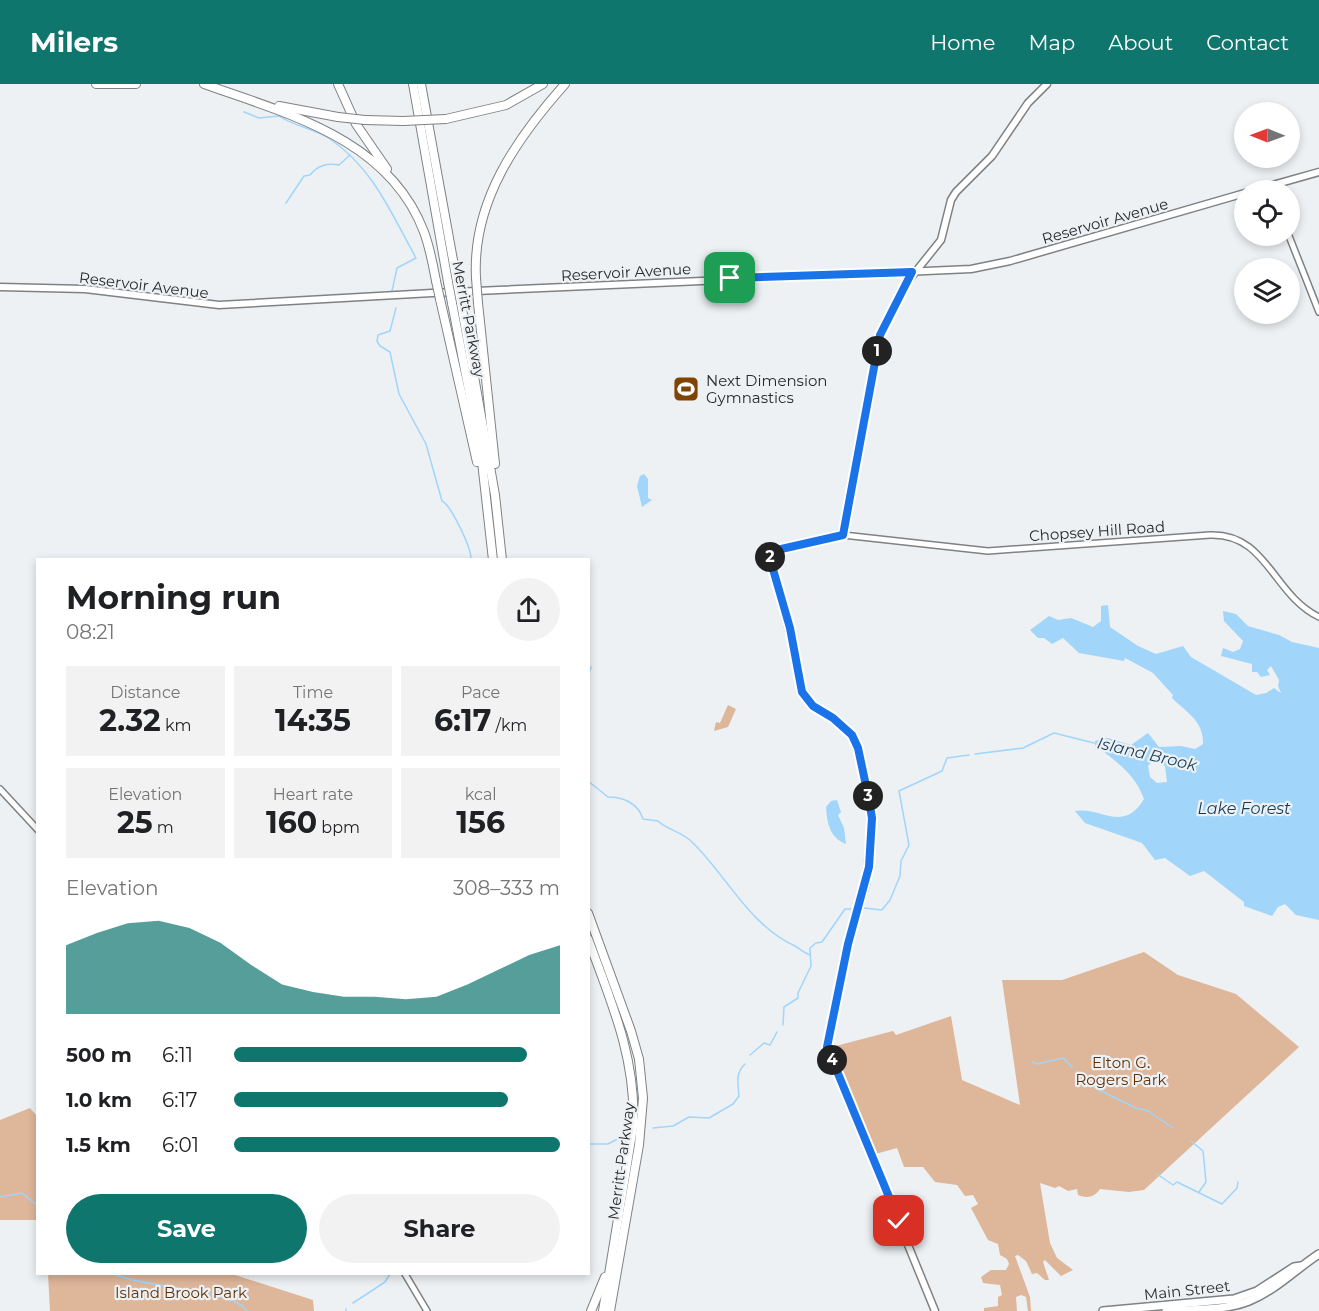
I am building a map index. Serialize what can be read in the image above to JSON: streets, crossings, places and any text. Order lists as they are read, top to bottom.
{
  "streets": {
    "highway": ["Merritt Parkway"],
    "main road": ["Reservoir Avenue", "Main Street"],
    "street": ["Chopsey Hill Road"]
  },
  "water": ["Island Brook", "Lake Forest"],
  "parks": ["Elton G. Rogers Park", "Island Brook Park"],
  "places": {
    "sports": ["Next Dimension Gymnastics"]
  },
  "north": "left",
  "page": {
    "header": "Milers",
    "nav": [
      "Home",
      "Map",
      "About",
      "Contact"
    ],
    "pins": [
      "1",
      "2",
      "3",
      "4"
    ],
    "heading": ["Morning run", "08:21"],
    "stats": [
      ["Distance", "2.32 km"],
      ["Time", "14:35"],
      ["Pace", "6:17 /km"],
      ["Elevation", "25 m"],
      ["Heart rate", "160 bpm"],
      ["kcal", "156"]
    ],
    "chart": ["Elevation", "308–333 m"],
    "list": [
      {
        "name": "500 m",
        "note": "6:11"
      },
      {
        "name": "1.0 km",
        "note": "6:17"
      },
      {
        "name": "1.5 km",
        "note": "6:01"
      }
    ],
    "buttons": ["Save", "Share"]
  }
}
